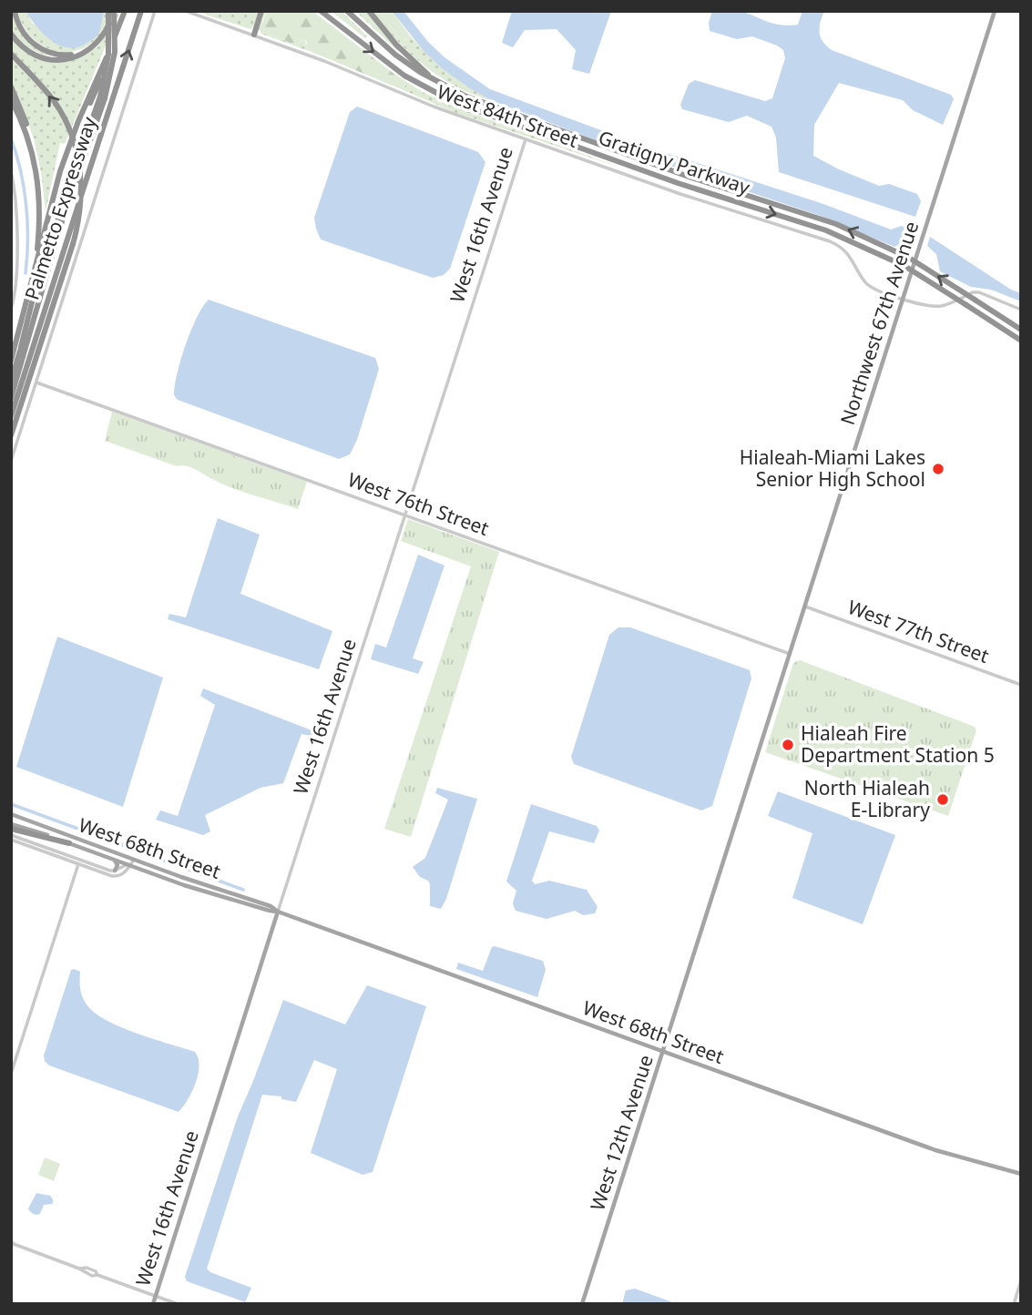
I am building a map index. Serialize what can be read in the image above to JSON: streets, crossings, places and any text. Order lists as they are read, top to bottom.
{
  "streets": {
    "highway": ["Gratigny Parkway", "Palmetto Expressway"],
    "main road": [
      "West 16th Avenue",
      "Northwest 67th Avenue",
      "West 68th Street",
      "West 12th Avenue"
    ],
    "street": ["West 84th Street", "West 76th Street", "West 77th Street"]
  },
  "crossings": [
    ["West 84th Street", "West 16th Avenue"],
    ["West 84th Street", "Northwest 67th Avenue"],
    ["West 16th Avenue", "West 76th Street"],
    ["West 16th Avenue", "West 68th Street"],
    ["Northwest 67th Avenue", "West 76th Street"],
    ["Northwest 67th Avenue", "West 77th Street"],
    ["Northwest 67th Avenue", "West 12th Avenue"],
    ["West 68th Street", "West 12th Avenue"]
  ],
  "places": ["Hialeah-Miami Lakes Senior High School", "Hialeah Fire Department Station 5", "North Hialeah E-Library"]
}
